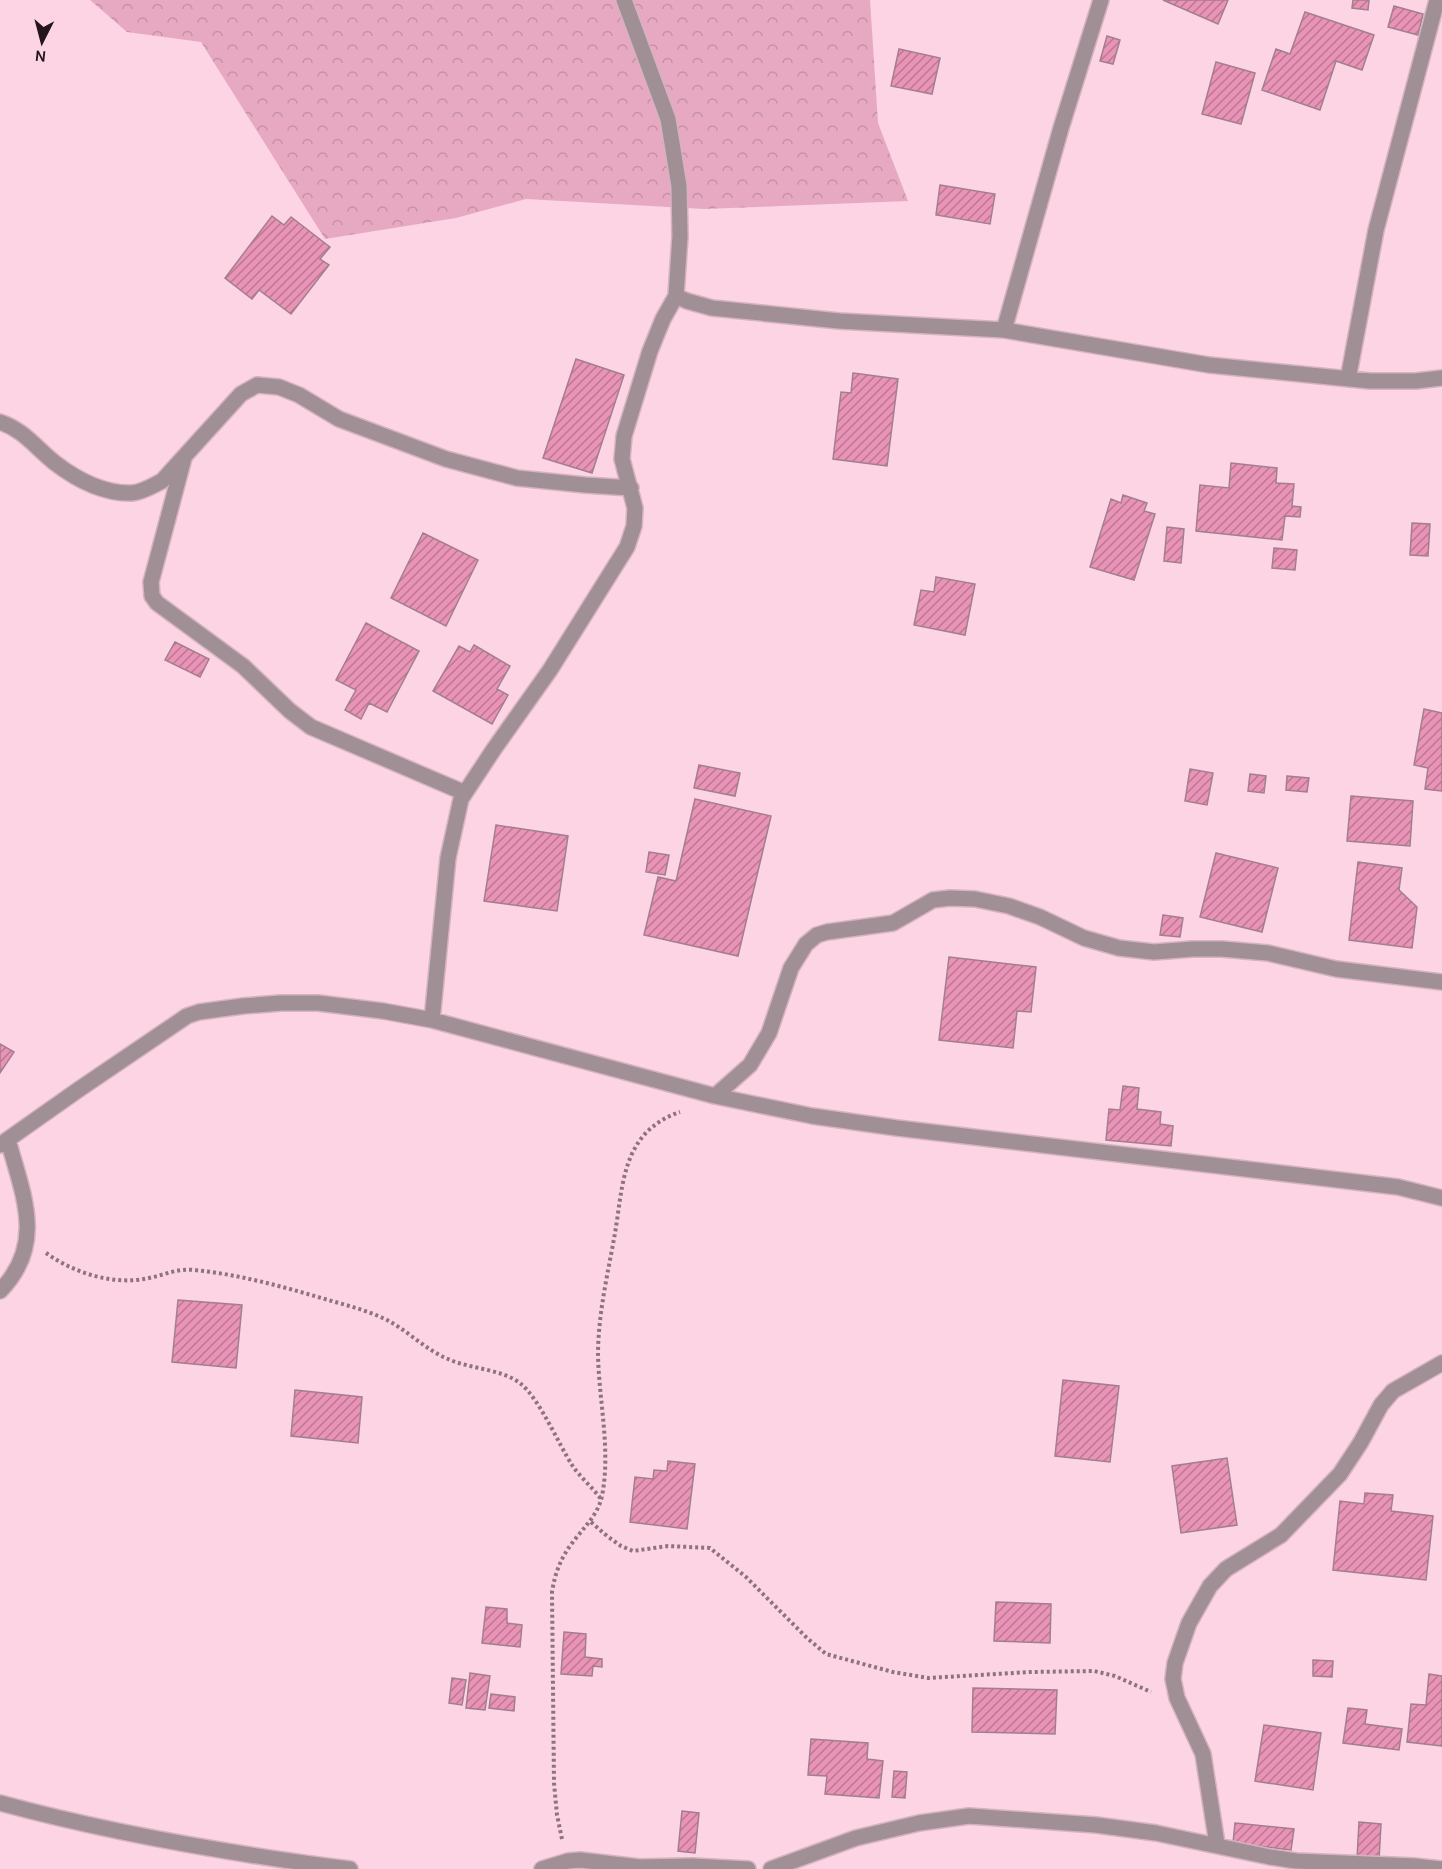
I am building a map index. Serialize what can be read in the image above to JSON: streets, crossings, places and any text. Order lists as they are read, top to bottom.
{
  "north": "bottom"
}
